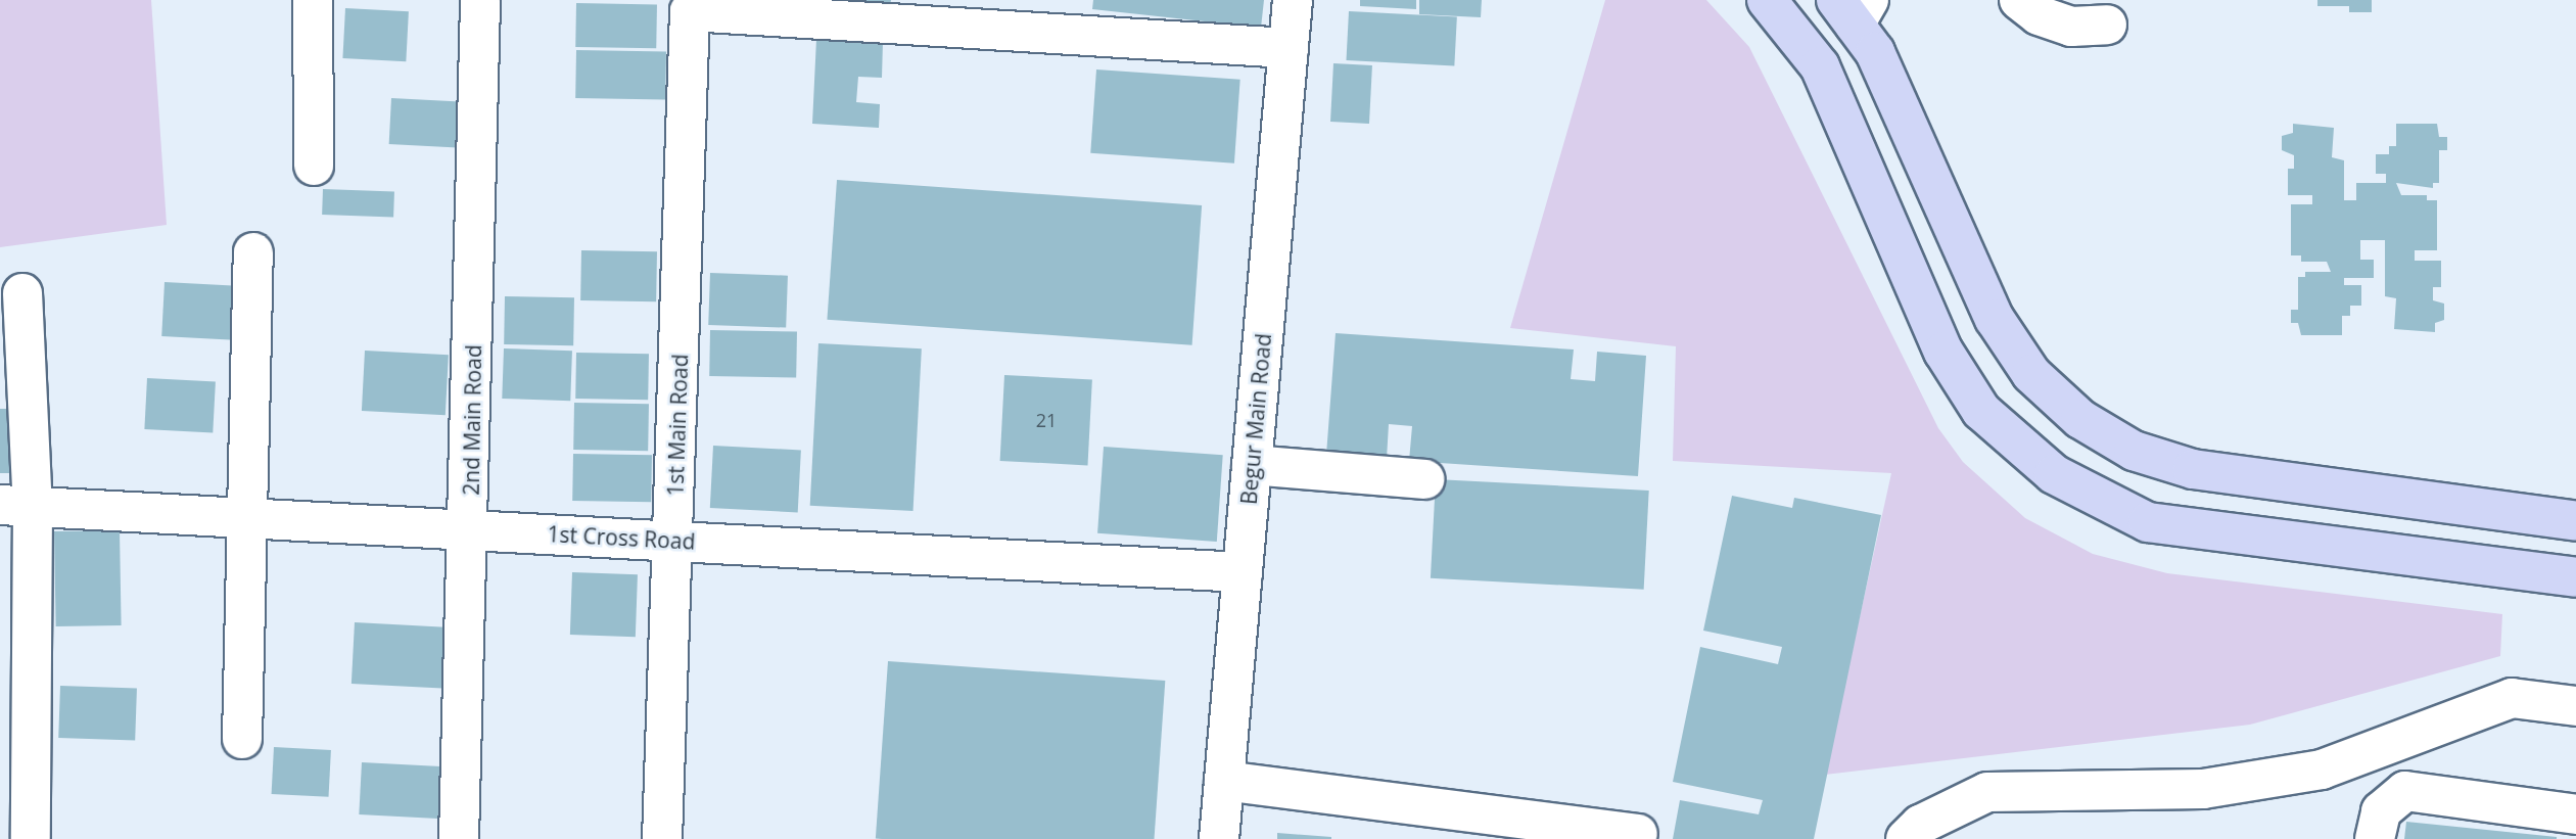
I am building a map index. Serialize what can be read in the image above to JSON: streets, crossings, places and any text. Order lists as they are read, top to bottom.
{
  "streets": {
    "street": [
      "Begur Main Road",
      "2nd Main Road",
      "1st Main Road",
      "1st Cross Road"
    ]
  },
  "crossings": [
    ["Begur Main Road", "1st Main Road"],
    ["Begur Main Road", "1st Cross Road"],
    ["2nd Main Road", "1st Cross Road"],
    ["1st Main Road", "1st Cross Road"]
  ],
  "house_numbers": ["21"]
}
